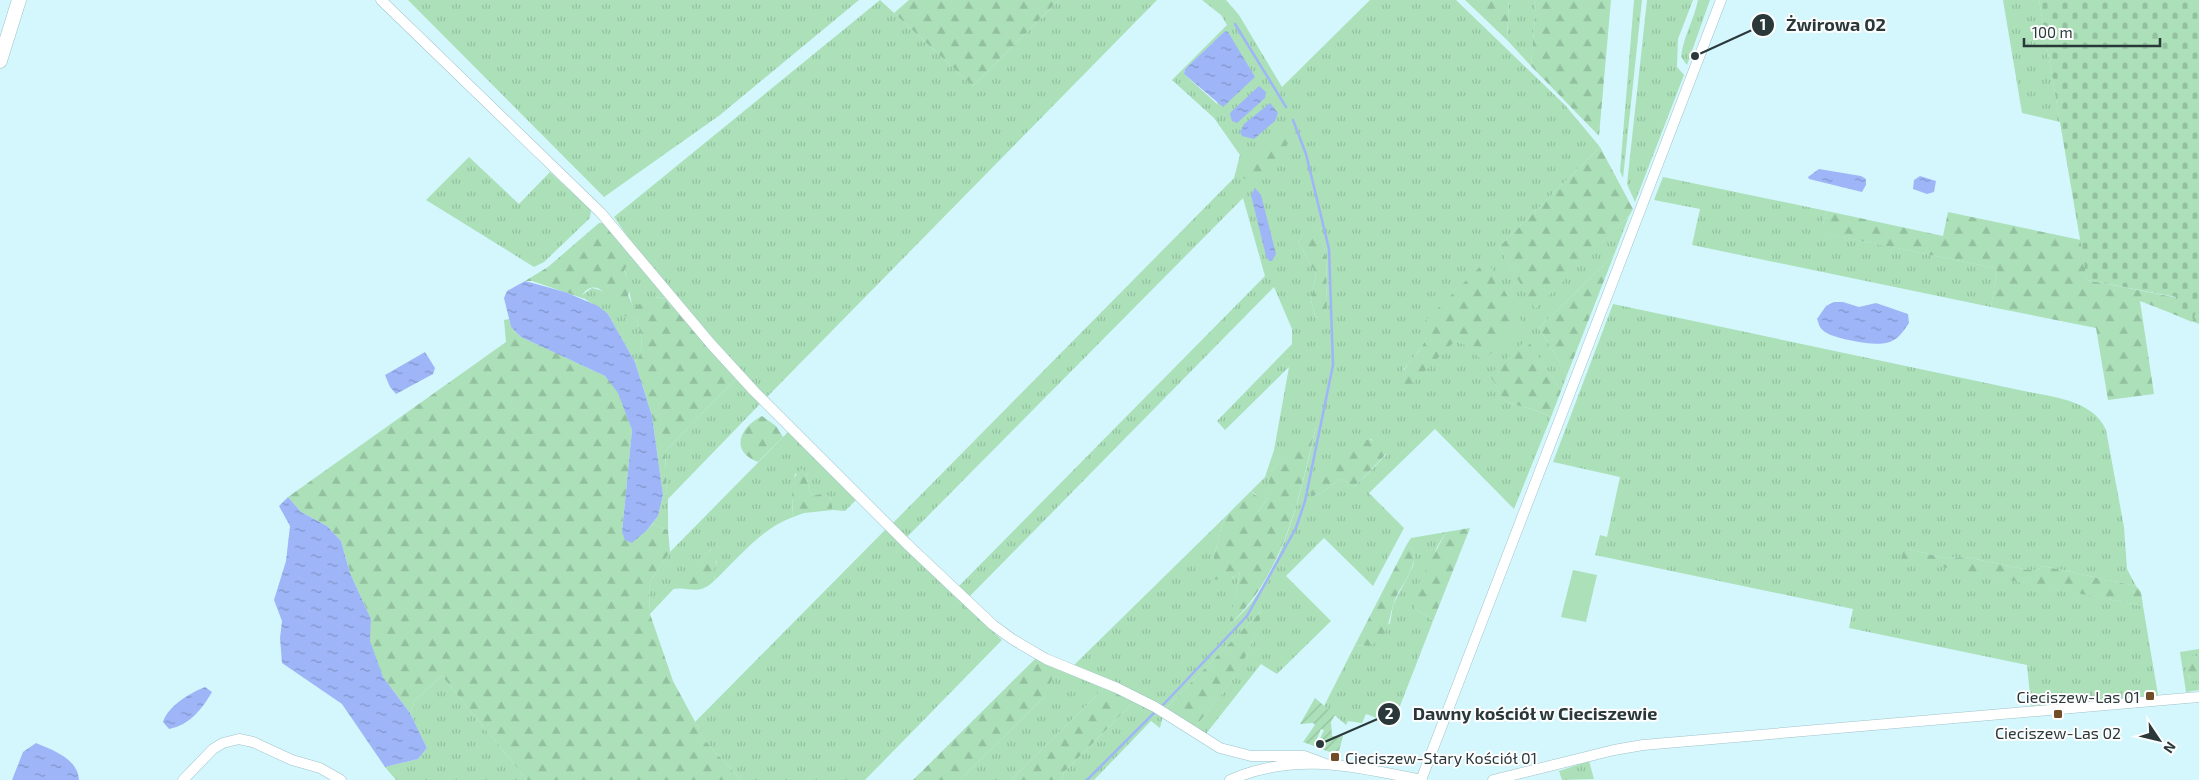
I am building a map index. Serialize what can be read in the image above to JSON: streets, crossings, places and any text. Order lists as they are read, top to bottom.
{
  "places": {
    "other": ["Żwirowa 02", "Dawny kościół w Cieciszewie"],
    "transit": ["Cieciszew-Las 01", "Cieciszew-Las 02", "Cieciszew-Stary Kościół 01"]
  },
  "scale_bar": "100 m",
  "north": "bottom right"
}
